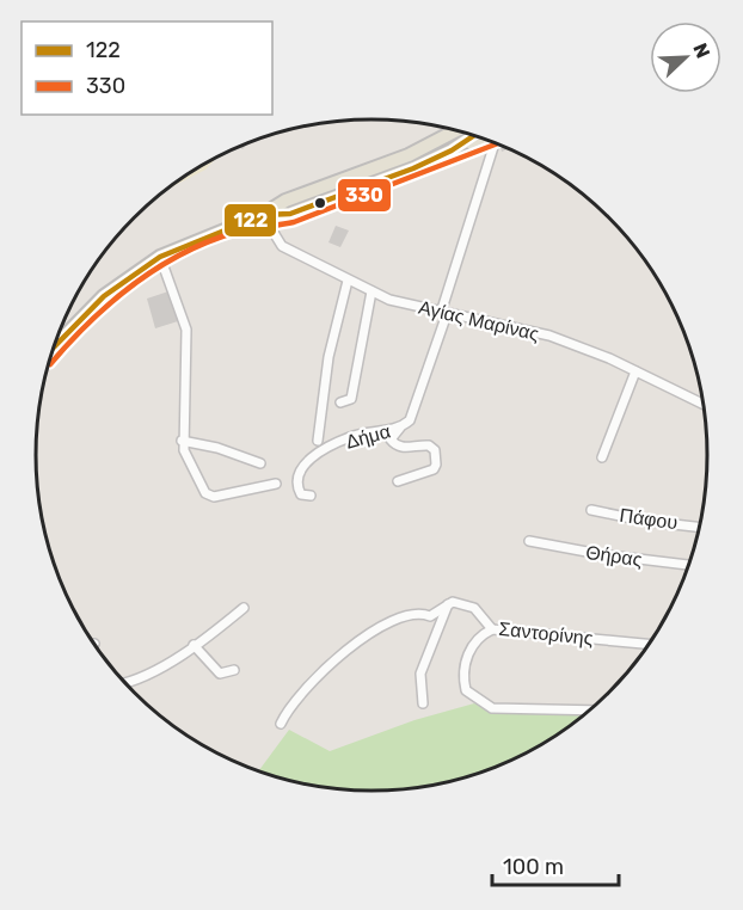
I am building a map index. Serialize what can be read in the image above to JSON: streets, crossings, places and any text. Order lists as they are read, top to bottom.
{
  "streets": {
    "street": [
      "Αγίας Μαρίνας",
      "Δήμα",
      "Πάφου",
      "Θήρας",
      "Σαντορίνης"
    ]
  },
  "crossings": [
    ["Αγίας Μαρίνας", "Δήμα"]
  ],
  "lines": ["transit line 122", "transit line 330"],
  "legend": ["122", "330"],
  "scale_bar": "100 m",
  "north": "top right"
}
